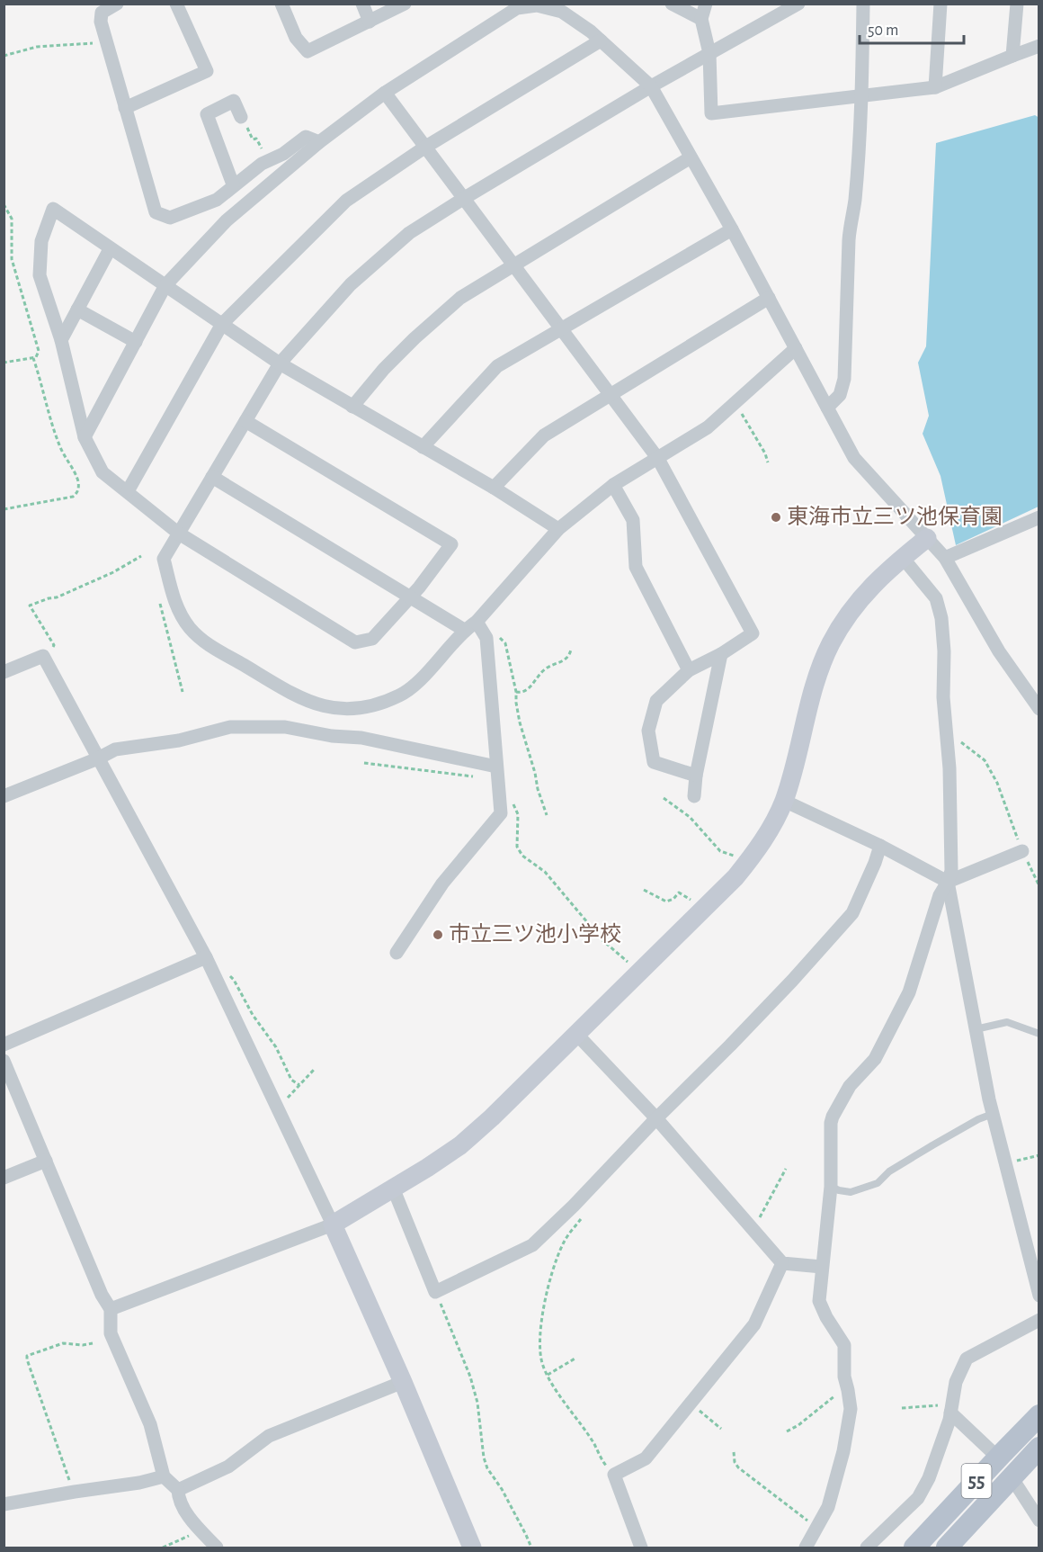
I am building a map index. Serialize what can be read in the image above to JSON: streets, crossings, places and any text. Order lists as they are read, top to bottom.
{
  "streets": {
    "main road": ["55"]
  },
  "places": ["東海市立三ツ池保育園", "市立三ツ池小学校"],
  "scale_bar": "50 m"
}
